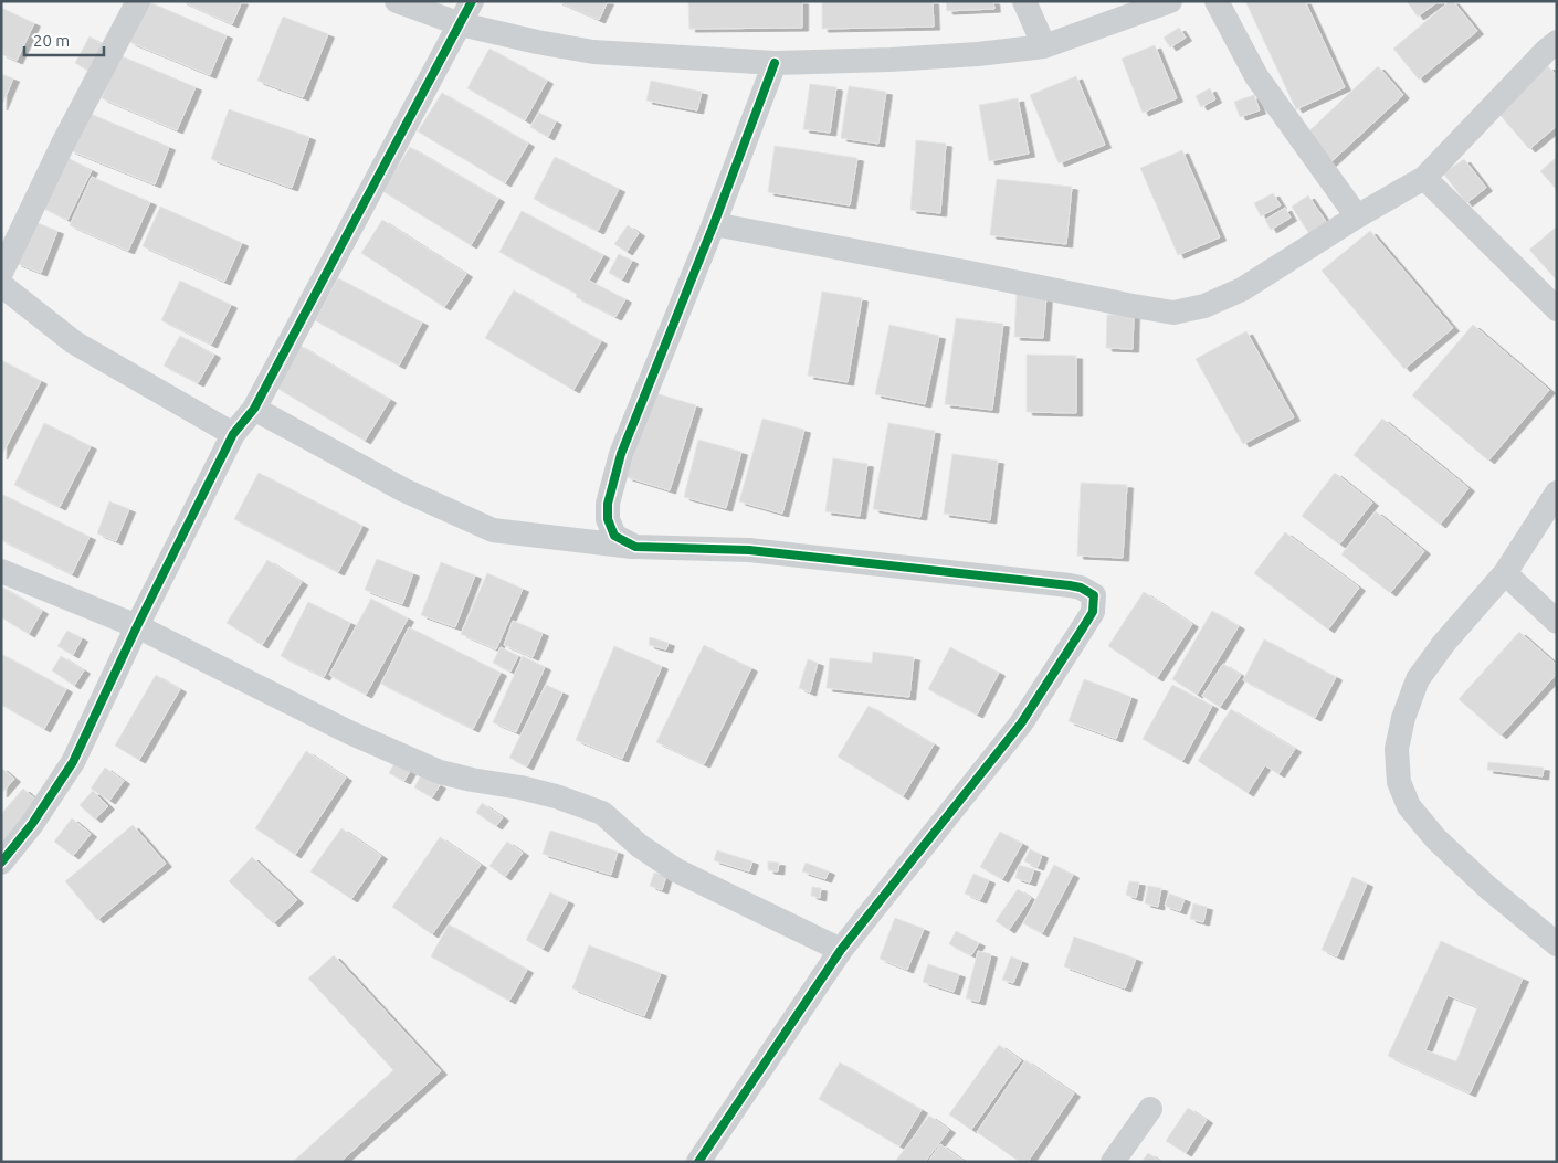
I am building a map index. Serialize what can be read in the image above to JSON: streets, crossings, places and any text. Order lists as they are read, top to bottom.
{
  "scale_bar": "20 m"
}
